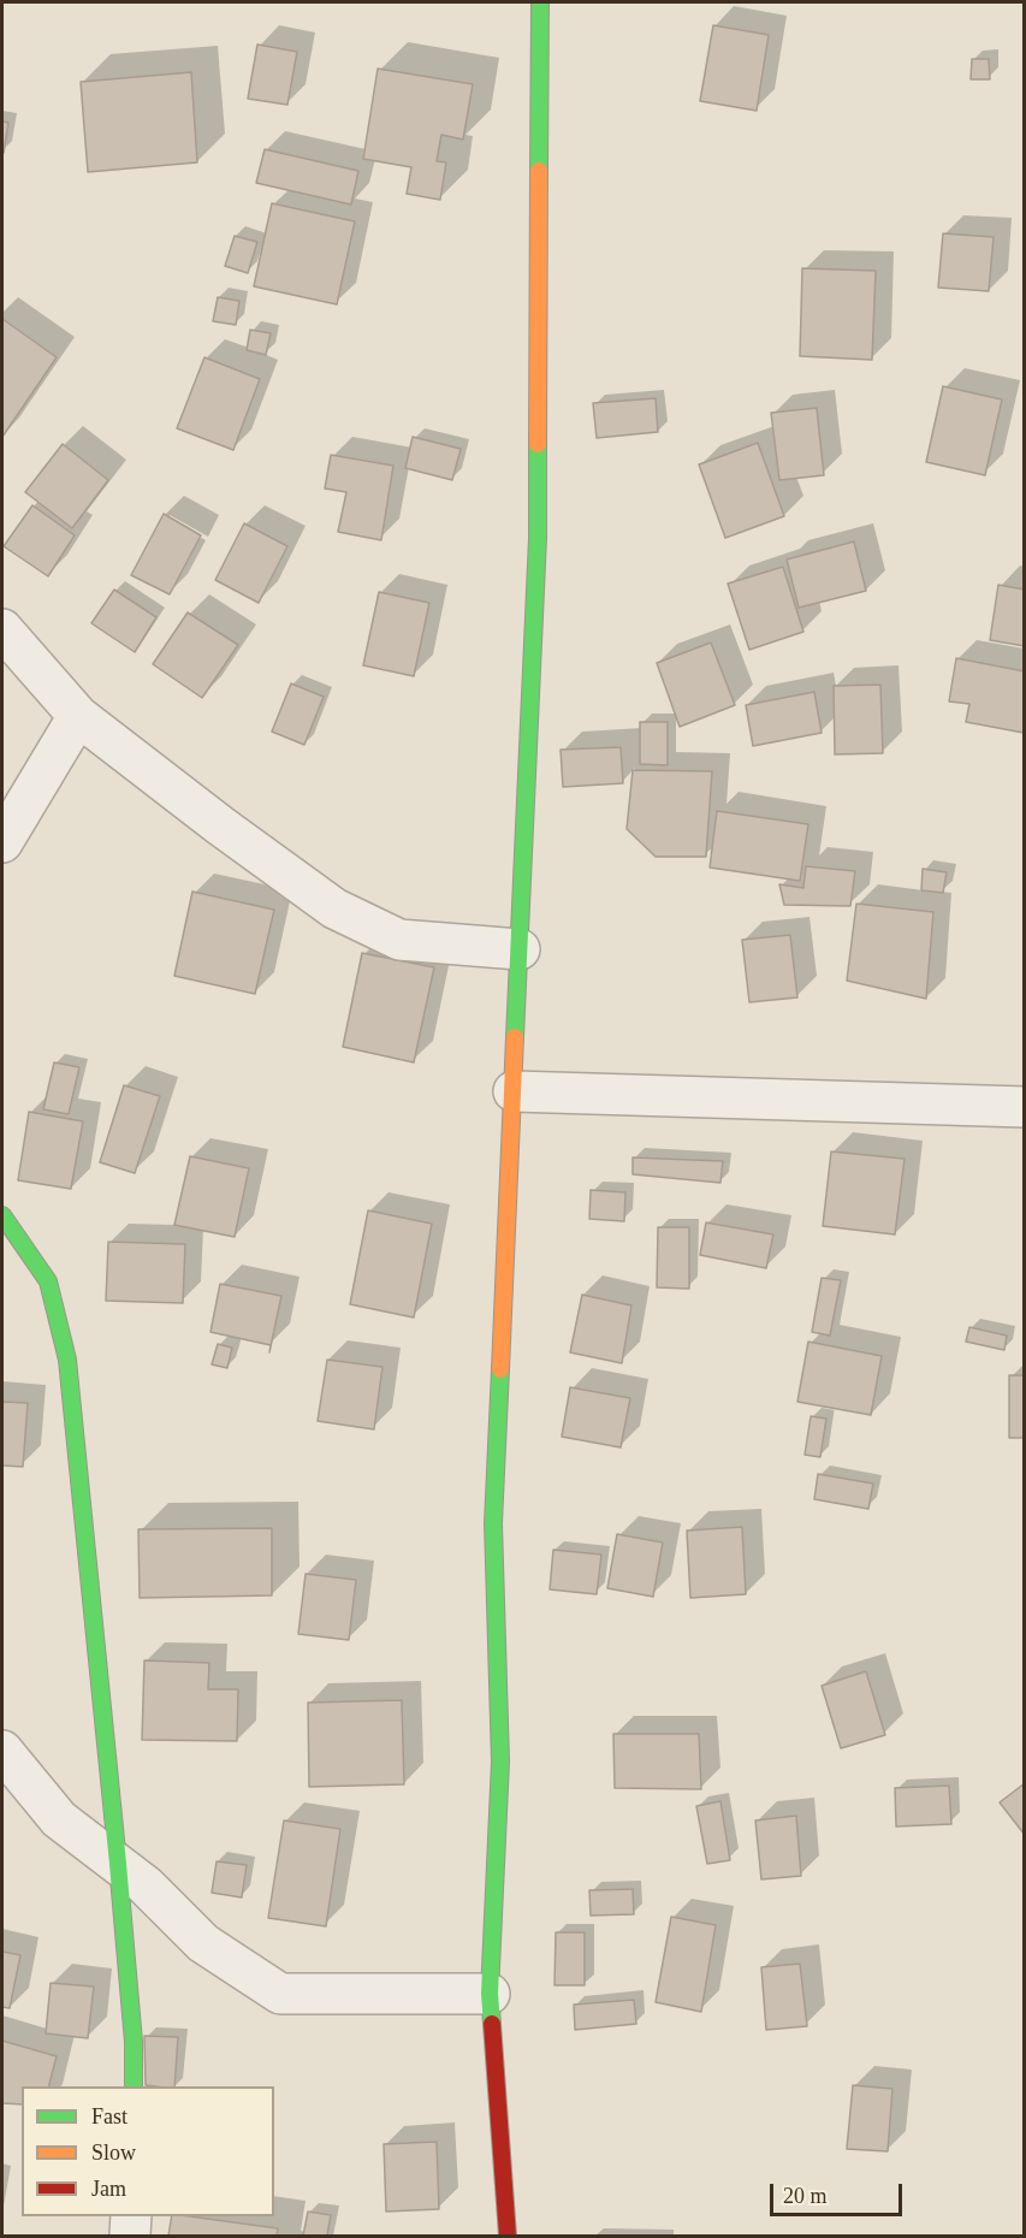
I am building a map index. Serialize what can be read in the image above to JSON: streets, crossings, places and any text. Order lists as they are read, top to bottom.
{
  "legend": ["Fast", "Slow", "Jam"],
  "scale_bar": "20 m"
}
